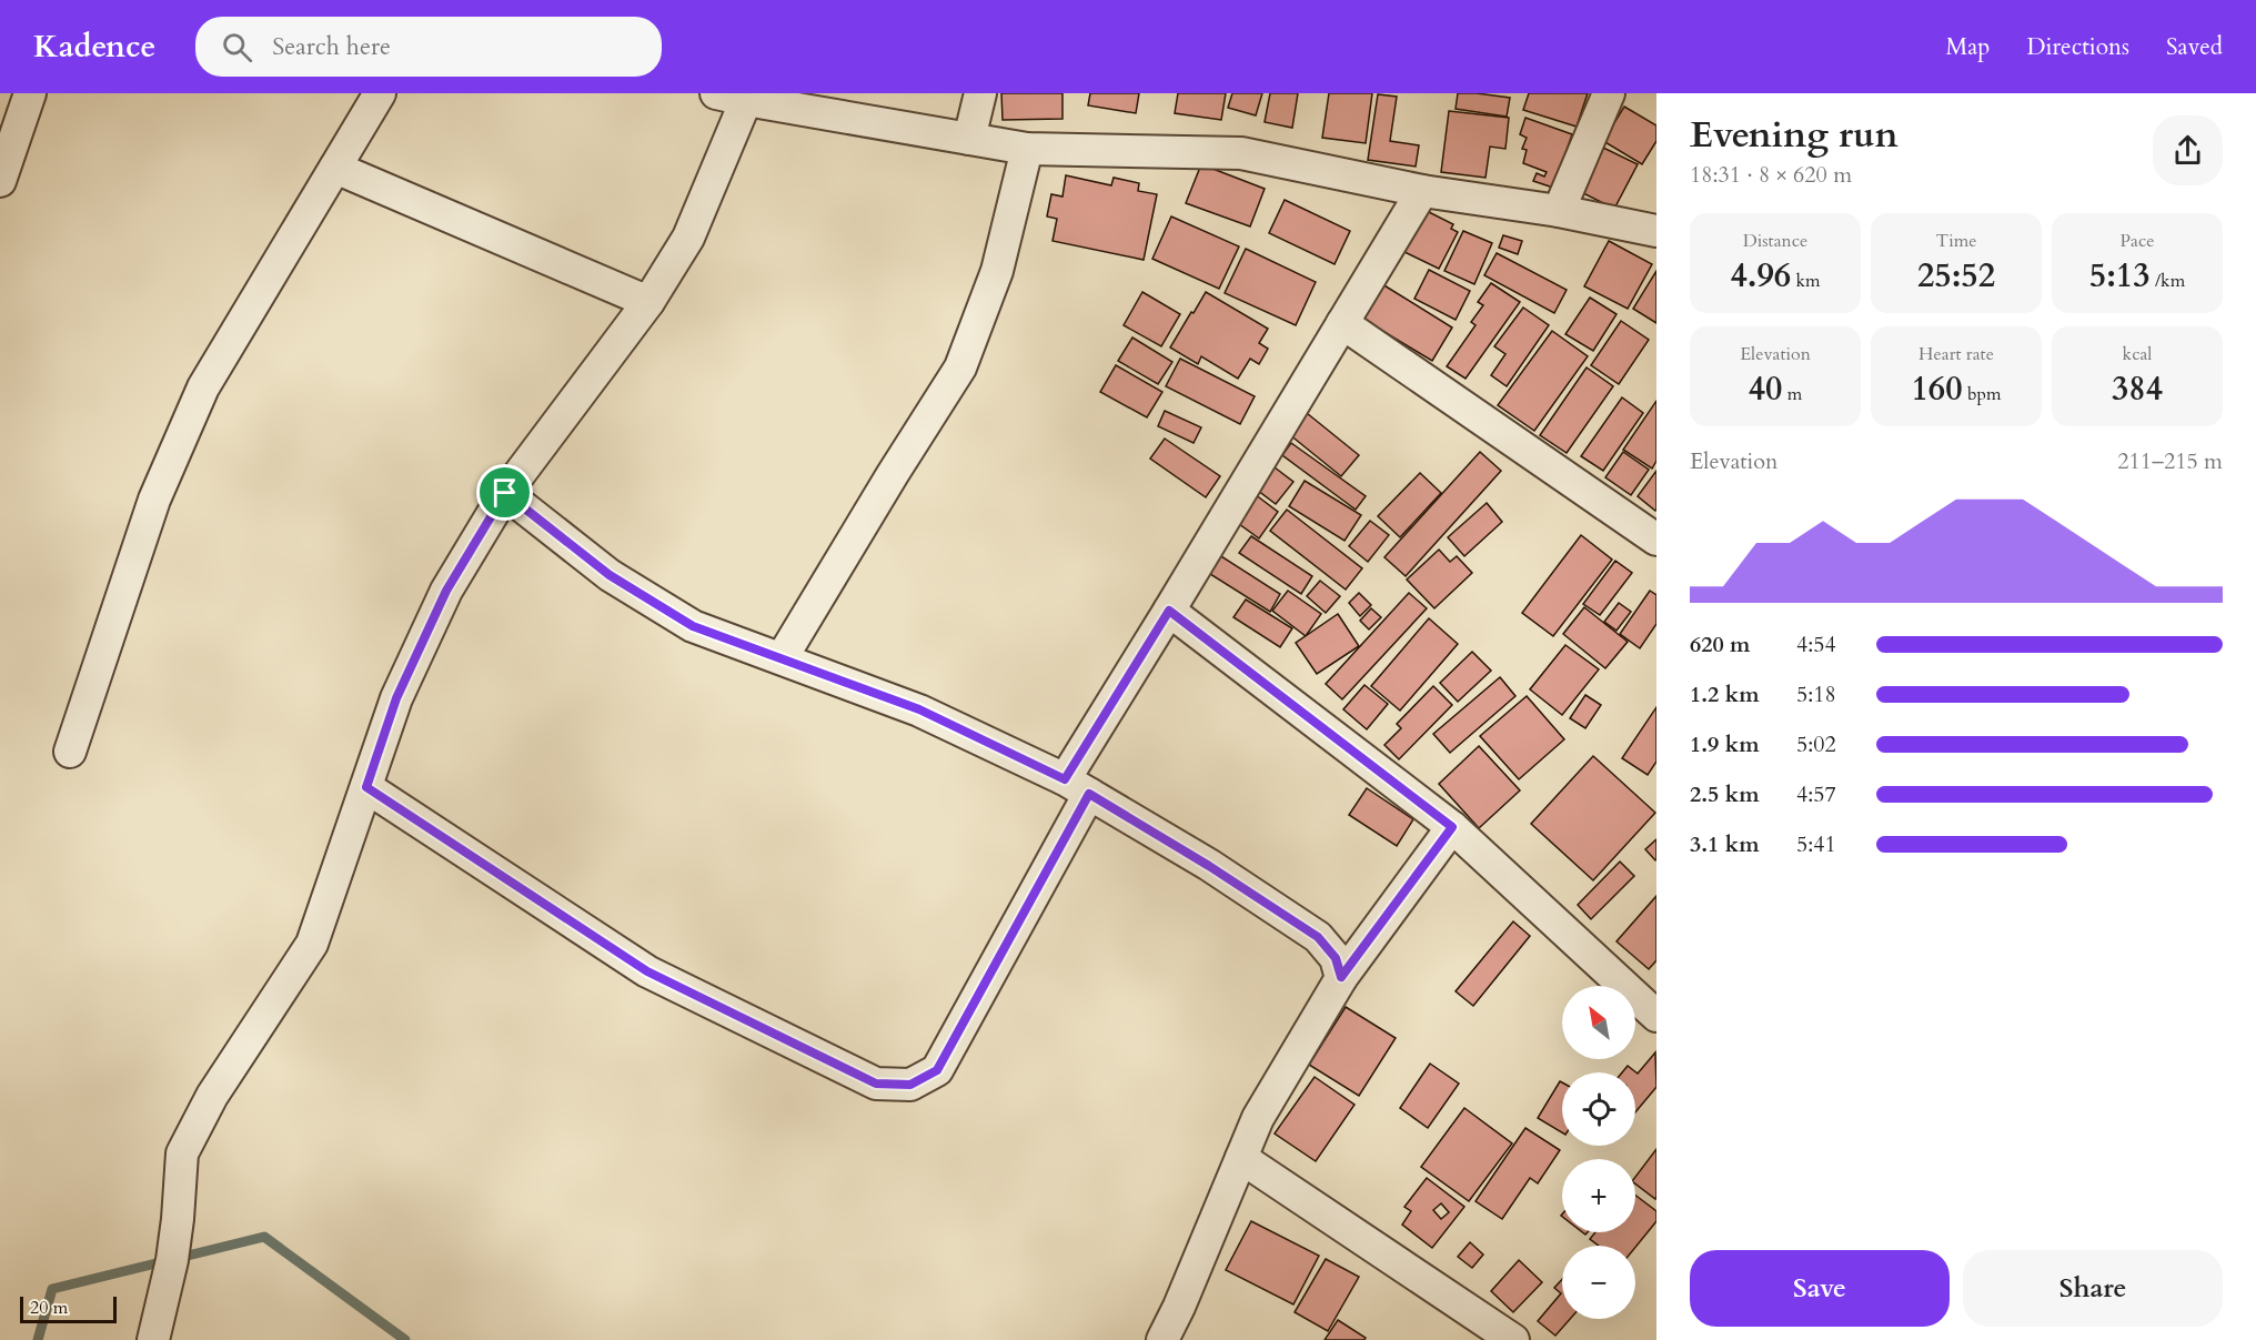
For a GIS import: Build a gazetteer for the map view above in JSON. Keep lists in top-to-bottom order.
{
  "scale_bar": "20 m",
  "north": "top left",
  "page": {
    "header": "Kadence",
    "search": "Search here",
    "nav": ["Map", "Directions", "Saved"],
    "heading": ["Evening run", "18:31 · 8 × 620 m"],
    "stats": [
      ["Distance", "4.96 km"],
      ["Time", "25:52"],
      ["Pace", "5:13 /km"],
      ["Elevation", "40 m"],
      ["Heart rate", "160 bpm"],
      ["kcal", "384"]
    ],
    "chart": ["Elevation", "211–215 m"],
    "list": [
      {
        "name": "620 m",
        "note": "4:54"
      },
      {
        "name": "1.2 km",
        "note": "5:18"
      },
      {
        "name": "1.9 km",
        "note": "5:02"
      },
      {
        "name": "2.5 km",
        "note": "4:57"
      },
      {
        "name": "3.1 km",
        "note": "5:41"
      }
    ],
    "map_buttons": ["+", "−"],
    "buttons": ["Save", "Share"],
    "scale": "20 m"
  }
}
